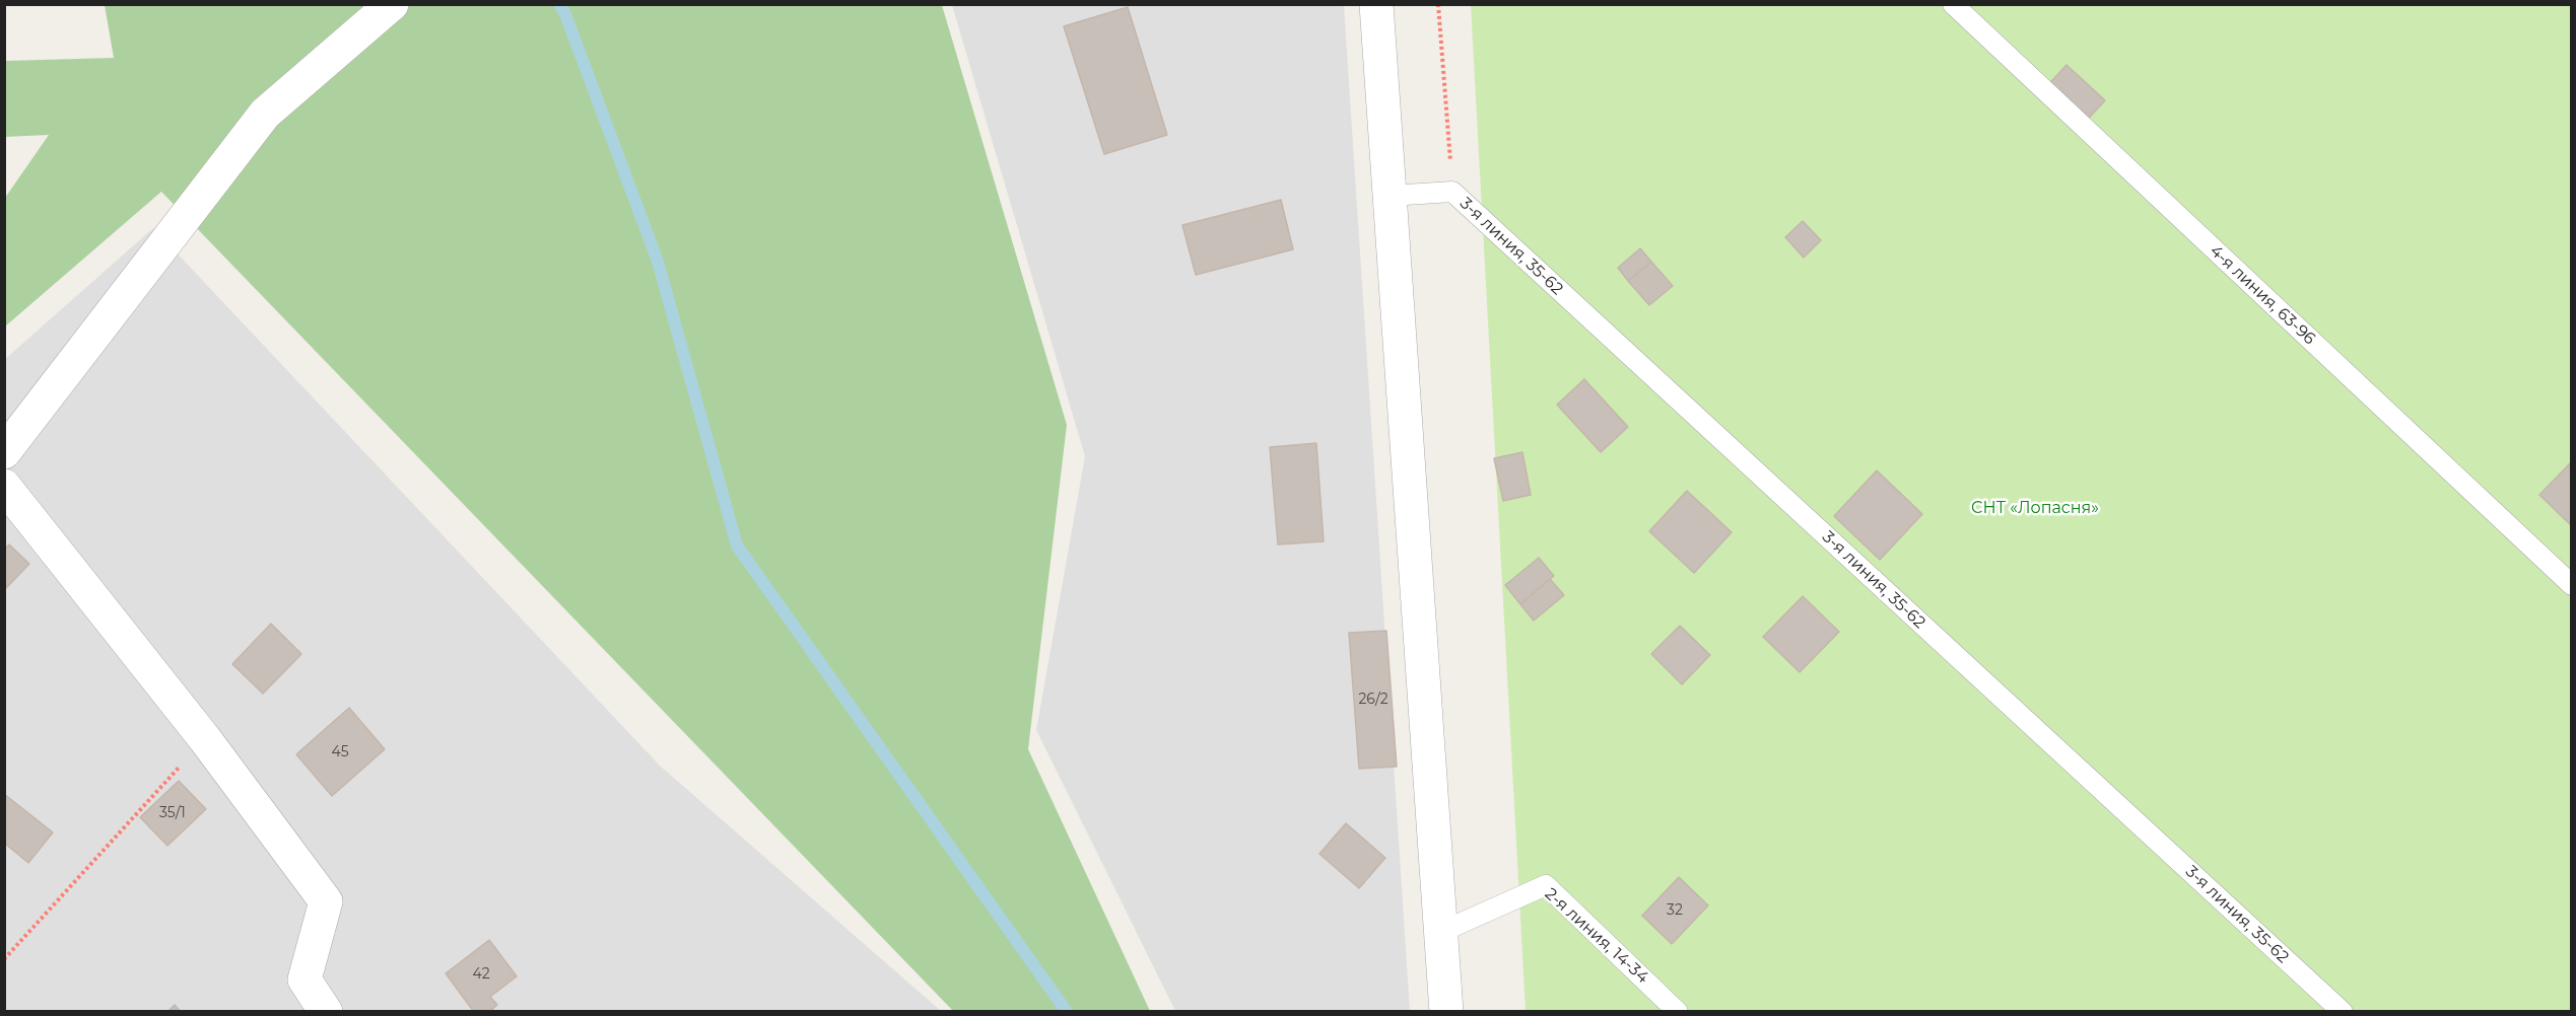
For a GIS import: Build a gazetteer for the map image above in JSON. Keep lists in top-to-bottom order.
{
  "streets": {
    "lane": ["3-я линия, 35-62", "4-я линия, 63-96", "2-я линия, 14-34"]
  },
  "parks": ["СНТ «Лопасня»"],
  "house_numbers": [
    "26/2",
    "45",
    "35/1",
    "32",
    "42"
  ]
}
